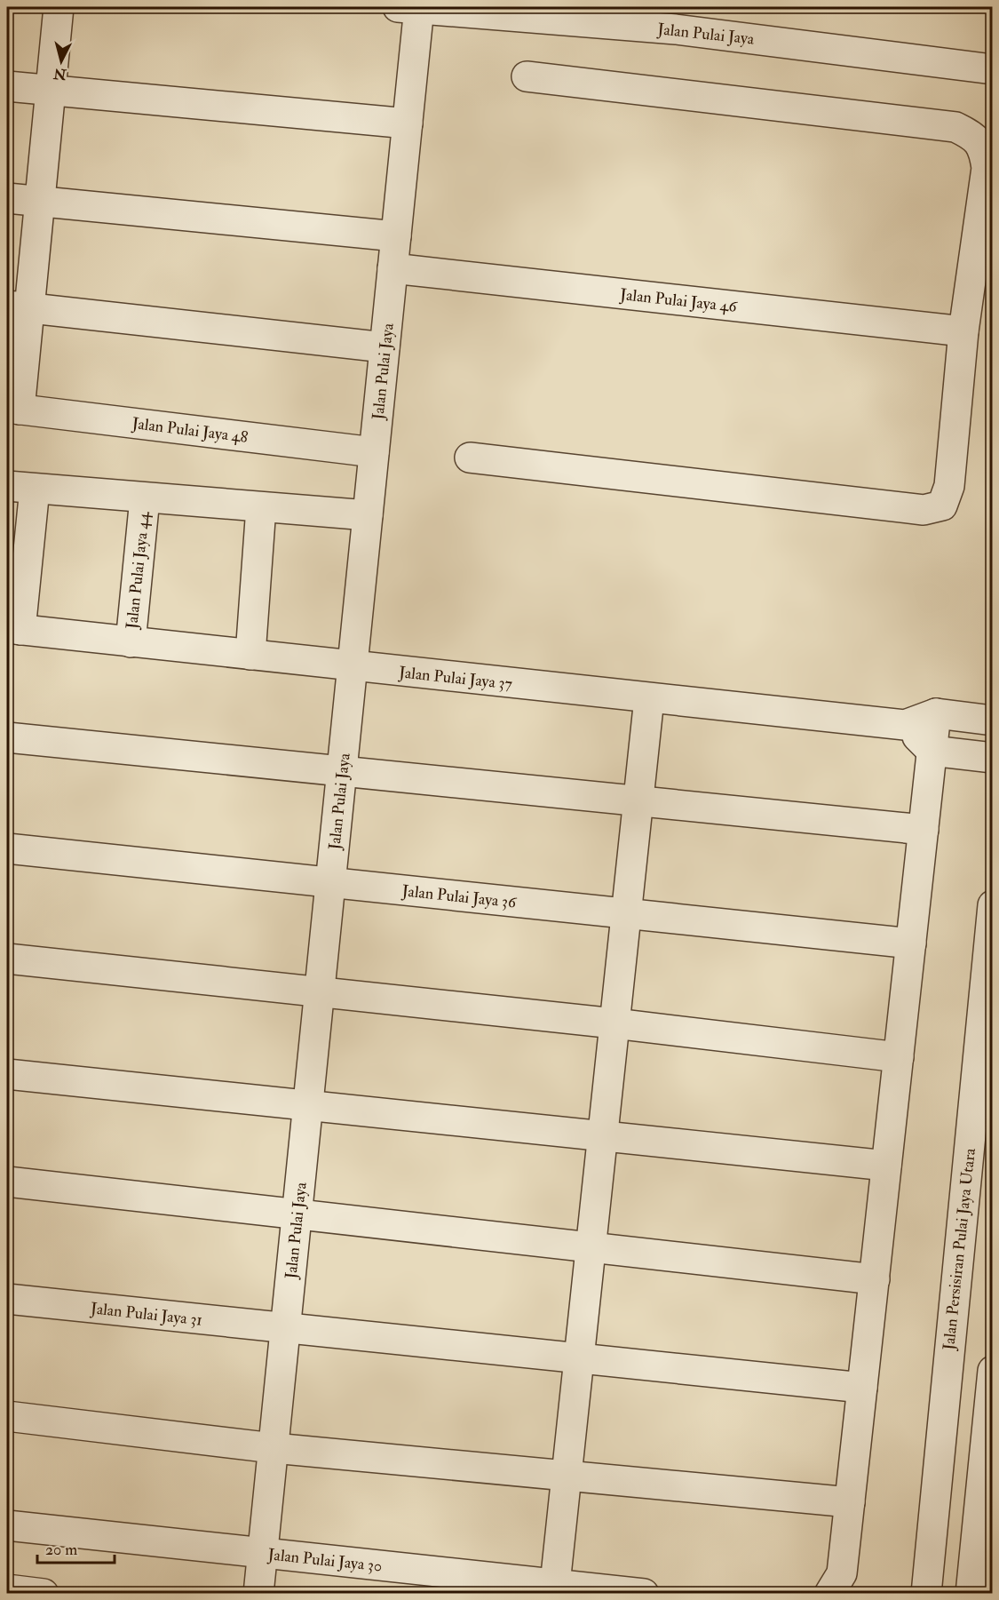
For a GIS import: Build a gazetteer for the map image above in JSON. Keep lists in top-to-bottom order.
{
  "streets": {
    "street": [
      "Jalan Pulai Jaya",
      "Jalan Pulai Jaya 46",
      "Jalan Pulai Jaya 48",
      "Jalan Pulai Jaya 44",
      "Jalan Pulai Jaya 37",
      "Jalan Pulai Jaya 36",
      "Jalan Persisiran Pulai Jaya Utara",
      "Jalan Pulai Jaya 31",
      "Jalan Pulai Jaya 30"
    ]
  },
  "crossings": [
    ["Jalan Pulai Jaya", "Jalan Pulai Jaya 46"],
    ["Jalan Pulai Jaya", "Jalan Pulai Jaya 48"],
    ["Jalan Pulai Jaya", "Jalan Pulai Jaya 37"],
    ["Jalan Pulai Jaya", "Jalan Pulai Jaya 36"],
    ["Jalan Pulai Jaya", "Jalan Pulai Jaya 31"],
    ["Jalan Pulai Jaya", "Jalan Pulai Jaya 30"],
    ["Jalan Pulai Jaya 44", "Jalan Pulai Jaya 37"]
  ],
  "scale_bar": "20 m",
  "north": "bottom"
}
